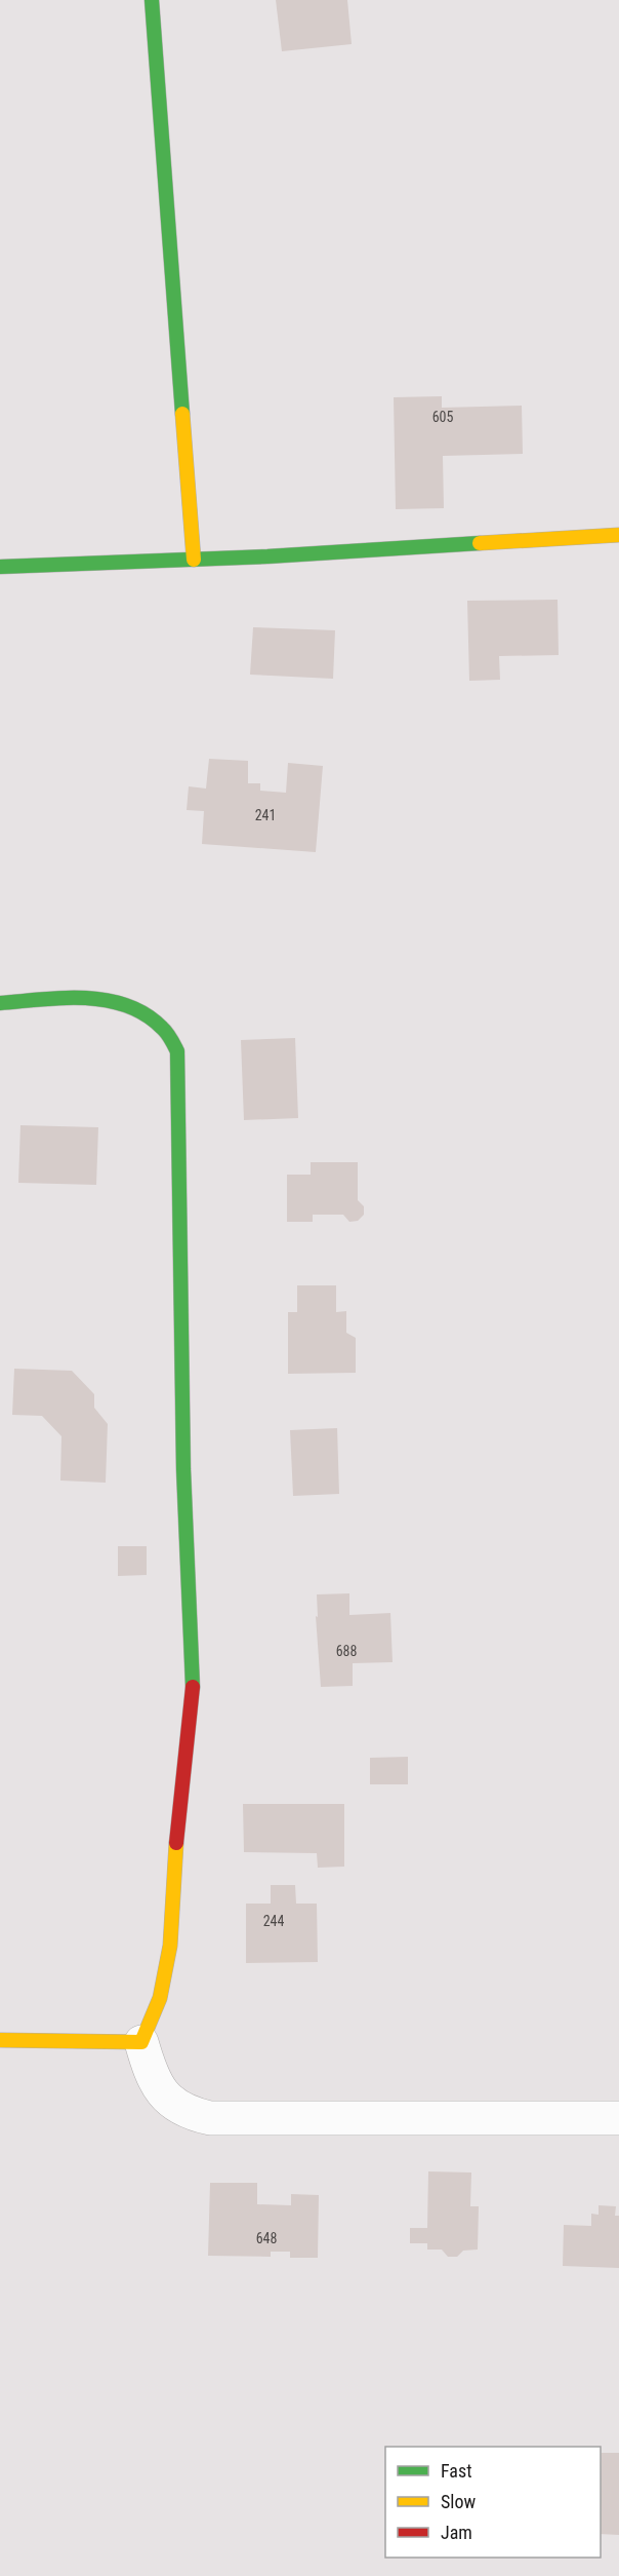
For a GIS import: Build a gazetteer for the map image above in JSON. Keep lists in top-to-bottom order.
{
  "house_numbers": [
    "605",
    "241",
    "688",
    "244",
    "648"
  ],
  "legend": ["Fast", "Slow", "Jam"]
}
